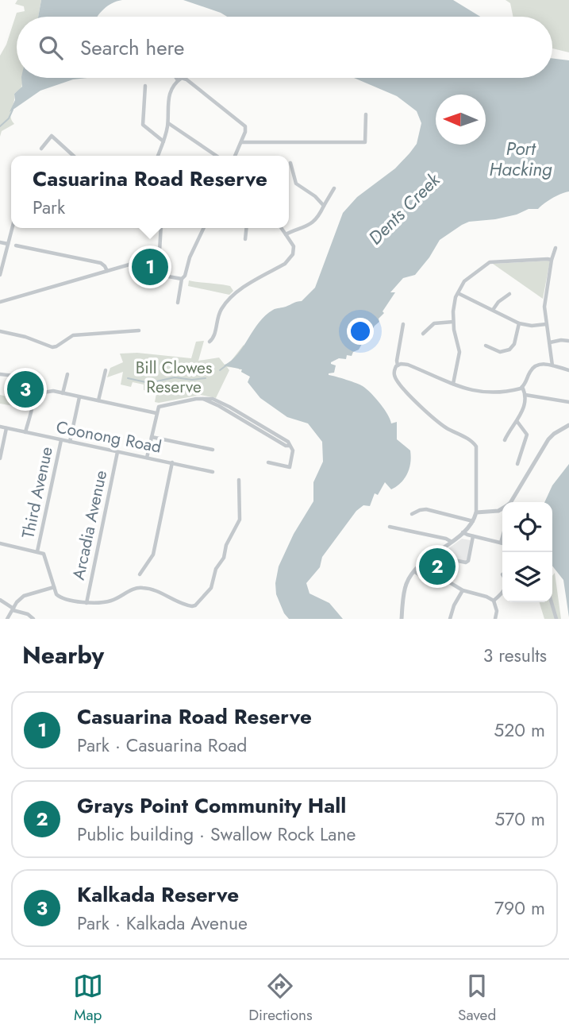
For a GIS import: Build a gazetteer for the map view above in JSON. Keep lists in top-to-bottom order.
{
  "streets": {
    "street": ["Coonong Road", "Third Avenue", "Arcadia Avenue"]
  },
  "crossings": [
    ["Coonong Road", "Third Avenue"],
    ["Coonong Road", "Arcadia Avenue"]
  ],
  "water": ["Port Hacking", "Dents Creek"],
  "parks": ["Bill Clowes Reserve"],
  "north": "left",
  "page": {
    "search": "Search here",
    "popup": ["Casuarina Road Reserve", "Park"],
    "pins": ["1", "3", "2"],
    "heading": ["Nearby", "3 results"],
    "list": [
      {
        "mark": "1",
        "name": "Casuarina Road Reserve",
        "note": "Park · Casuarina Road",
        "value": "520 m"
      },
      {
        "mark": "2",
        "name": "Grays Point Community Hall",
        "note": "Public building · Swallow Rock Lane",
        "value": "570 m"
      },
      {
        "mark": "3",
        "name": "Kalkada Reserve",
        "note": "Park · Kalkada Avenue",
        "value": "790 m"
      }
    ],
    "nav": ["Map", "Directions", "Saved"]
  }
}
